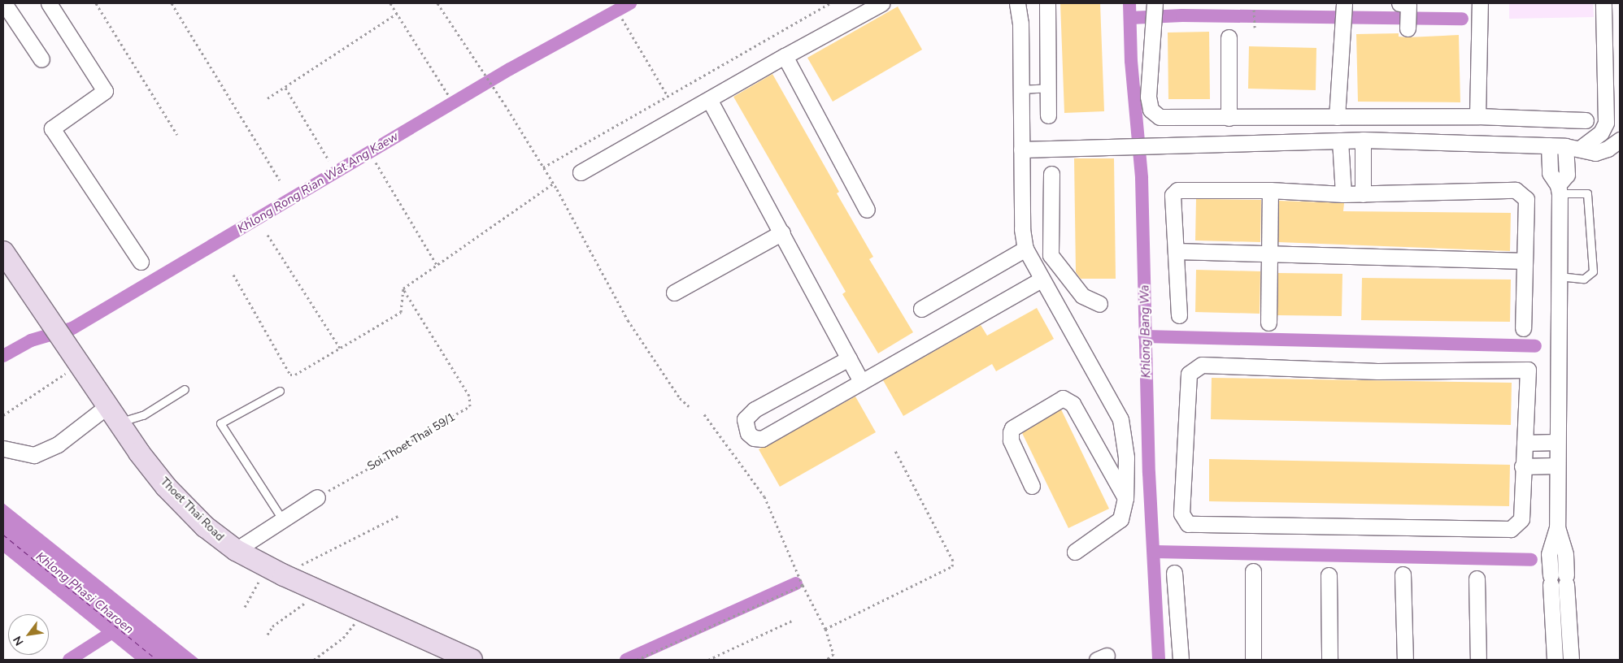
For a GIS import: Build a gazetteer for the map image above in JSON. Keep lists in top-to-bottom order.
{
  "streets": {
    "main road": ["Thoet Thai Road"],
    "path": ["Soi Thoet Thai 59/1"]
  },
  "water": ["Khlong Rong Rian Wat Ang Kaew", "Khlong Bang Wa", "Khlong Phasi Charoen"],
  "north": "bottom left"
}
